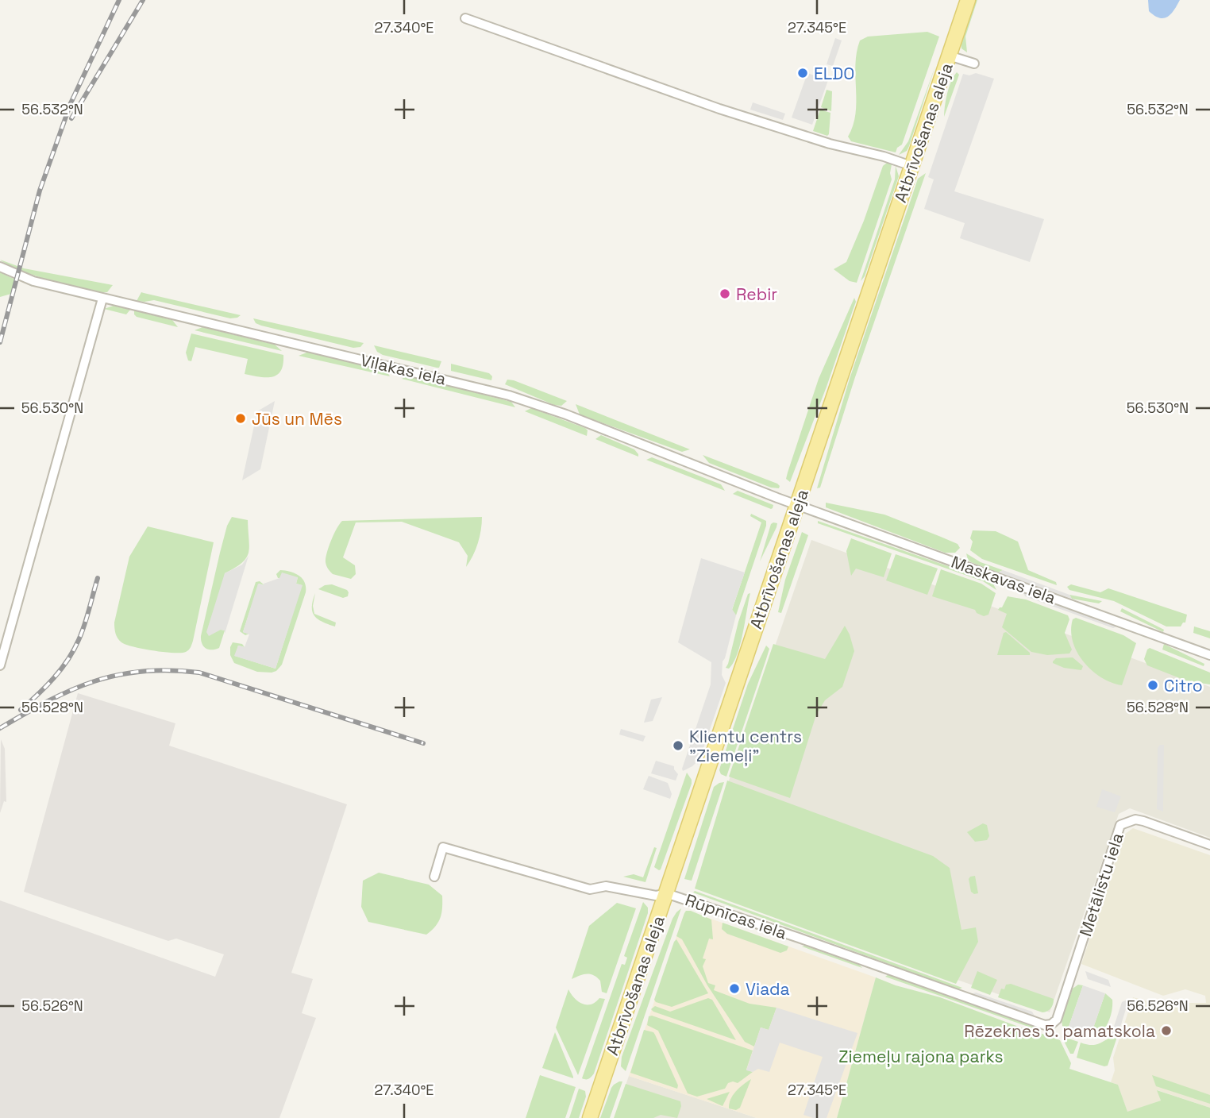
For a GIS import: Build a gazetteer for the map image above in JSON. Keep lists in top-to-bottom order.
{
  "streets": {
    "main road": ["Atbrīvošanas aleja"],
    "street": [
      "Viļakas iela",
      "Maskavas iela",
      "Metālistu iela",
      "Rūpnīcas iela"
    ]
  },
  "crossings": [
    ["Atbrīvošanas aleja", "Viļakas iela"],
    ["Atbrīvošanas aleja", "Maskavas iela"],
    ["Atbrīvošanas aleja", "Rūpnīcas iela"],
    ["Viļakas iela", "Maskavas iela"],
    ["Metālistu iela", "Rūpnīcas iela"]
  ],
  "parks": ["Ziemeļu rajona parks"],
  "places": [
    "ELDO",
    "Rebir",
    "Jūs un Mēs",
    "Citro",
    "Klientu centrs \"Ziemeļi\"",
    "Viada",
    "Rēzeknes 5. pamatskola"
  ],
  "coordinates": [
    "27.340°E",
    "27.345°E",
    "56.532°N",
    "56.530°N",
    "56.528°N",
    "56.526°N"
  ]
}
